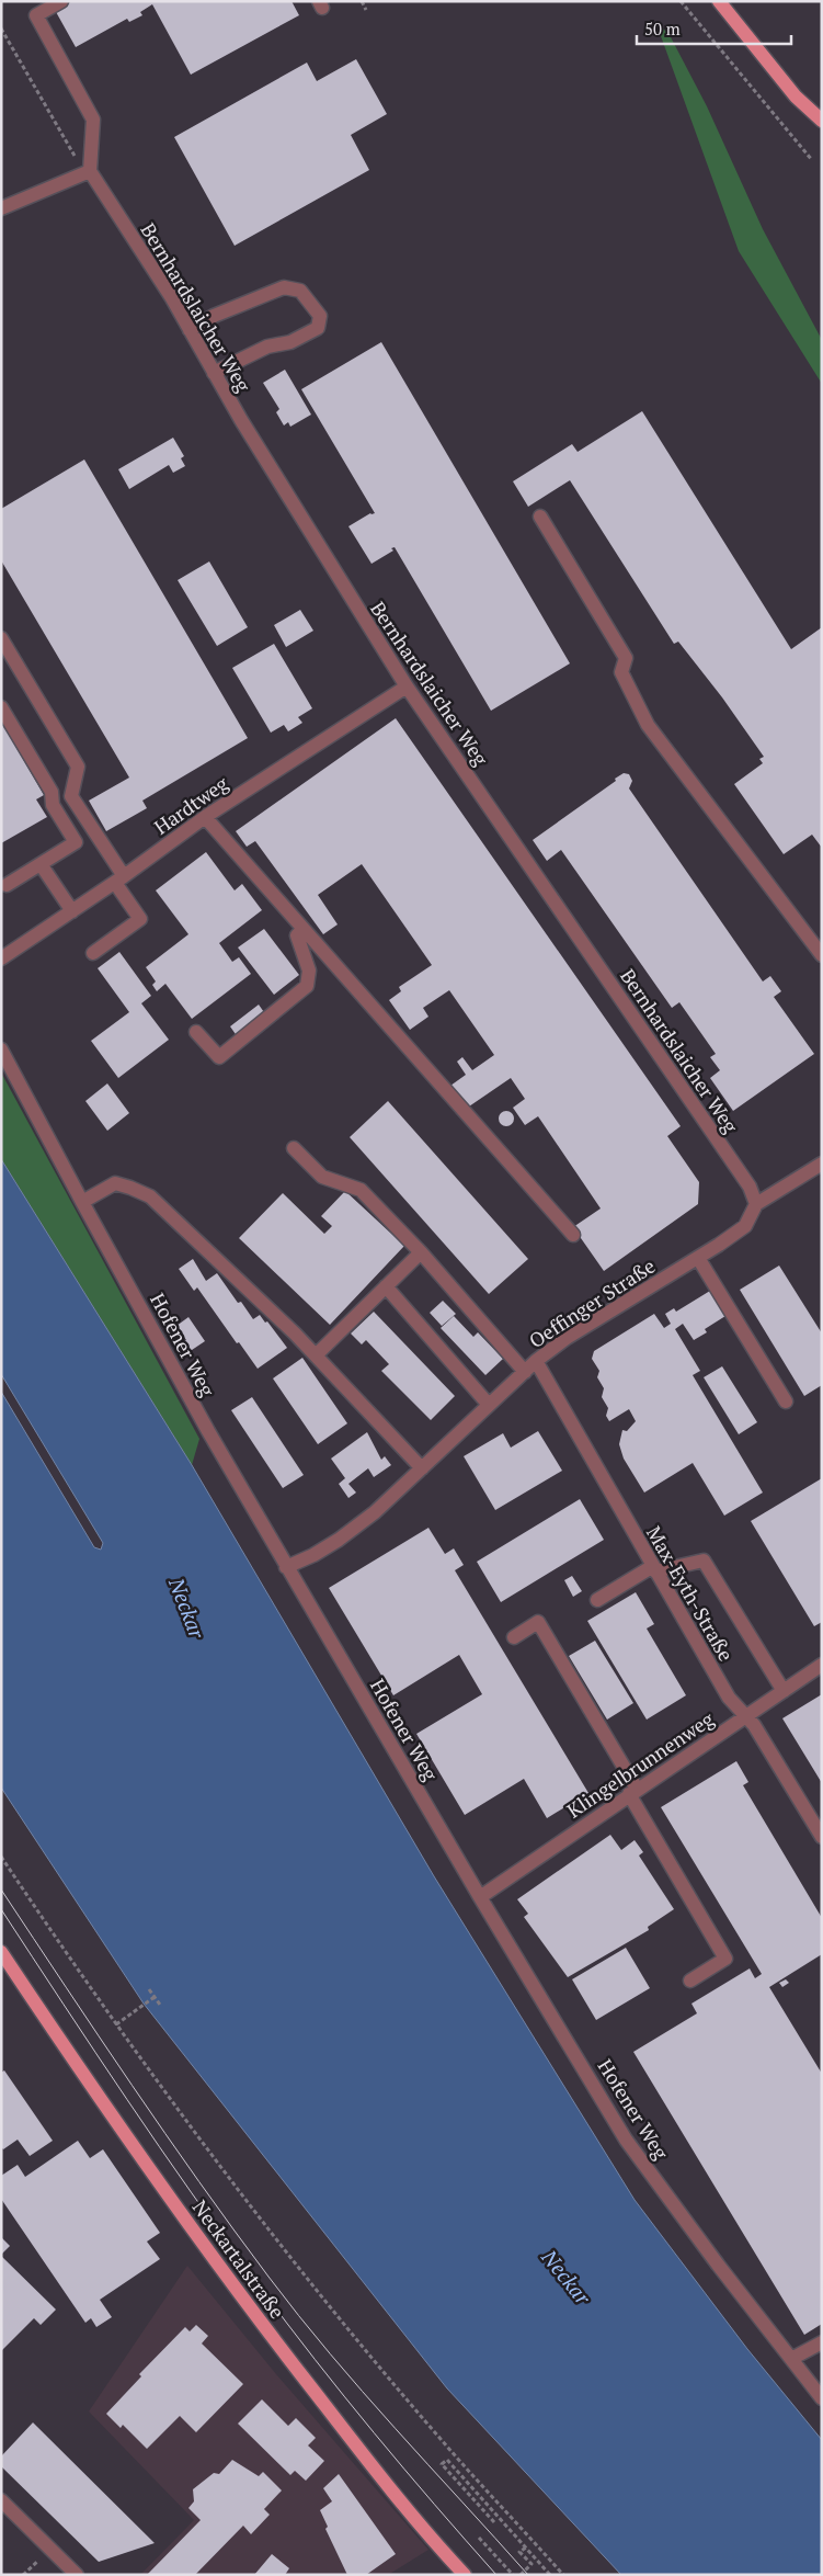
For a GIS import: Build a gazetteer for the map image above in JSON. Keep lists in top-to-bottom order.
{
  "streets": {
    "main road": ["Neckartalstraße"],
    "street": [
      "Bernhardslaicher Weg",
      "Hardtweg",
      "Oeffinger Straße",
      "Hofener Weg",
      "Max-Eyth-Straße",
      "Klingelbrunnenweg"
    ]
  },
  "crossings": [
    ["Bernhardslaicher Weg", "Hardtweg"],
    ["Bernhardslaicher Weg", "Oeffinger Straße"],
    ["Oeffinger Straße", "Hofener Weg"],
    ["Oeffinger Straße", "Max-Eyth-Straße"],
    ["Hofener Weg", "Klingelbrunnenweg"],
    ["Max-Eyth-Straße", "Klingelbrunnenweg"]
  ],
  "water": ["Neckar"],
  "scale_bar": "50 m"
}
